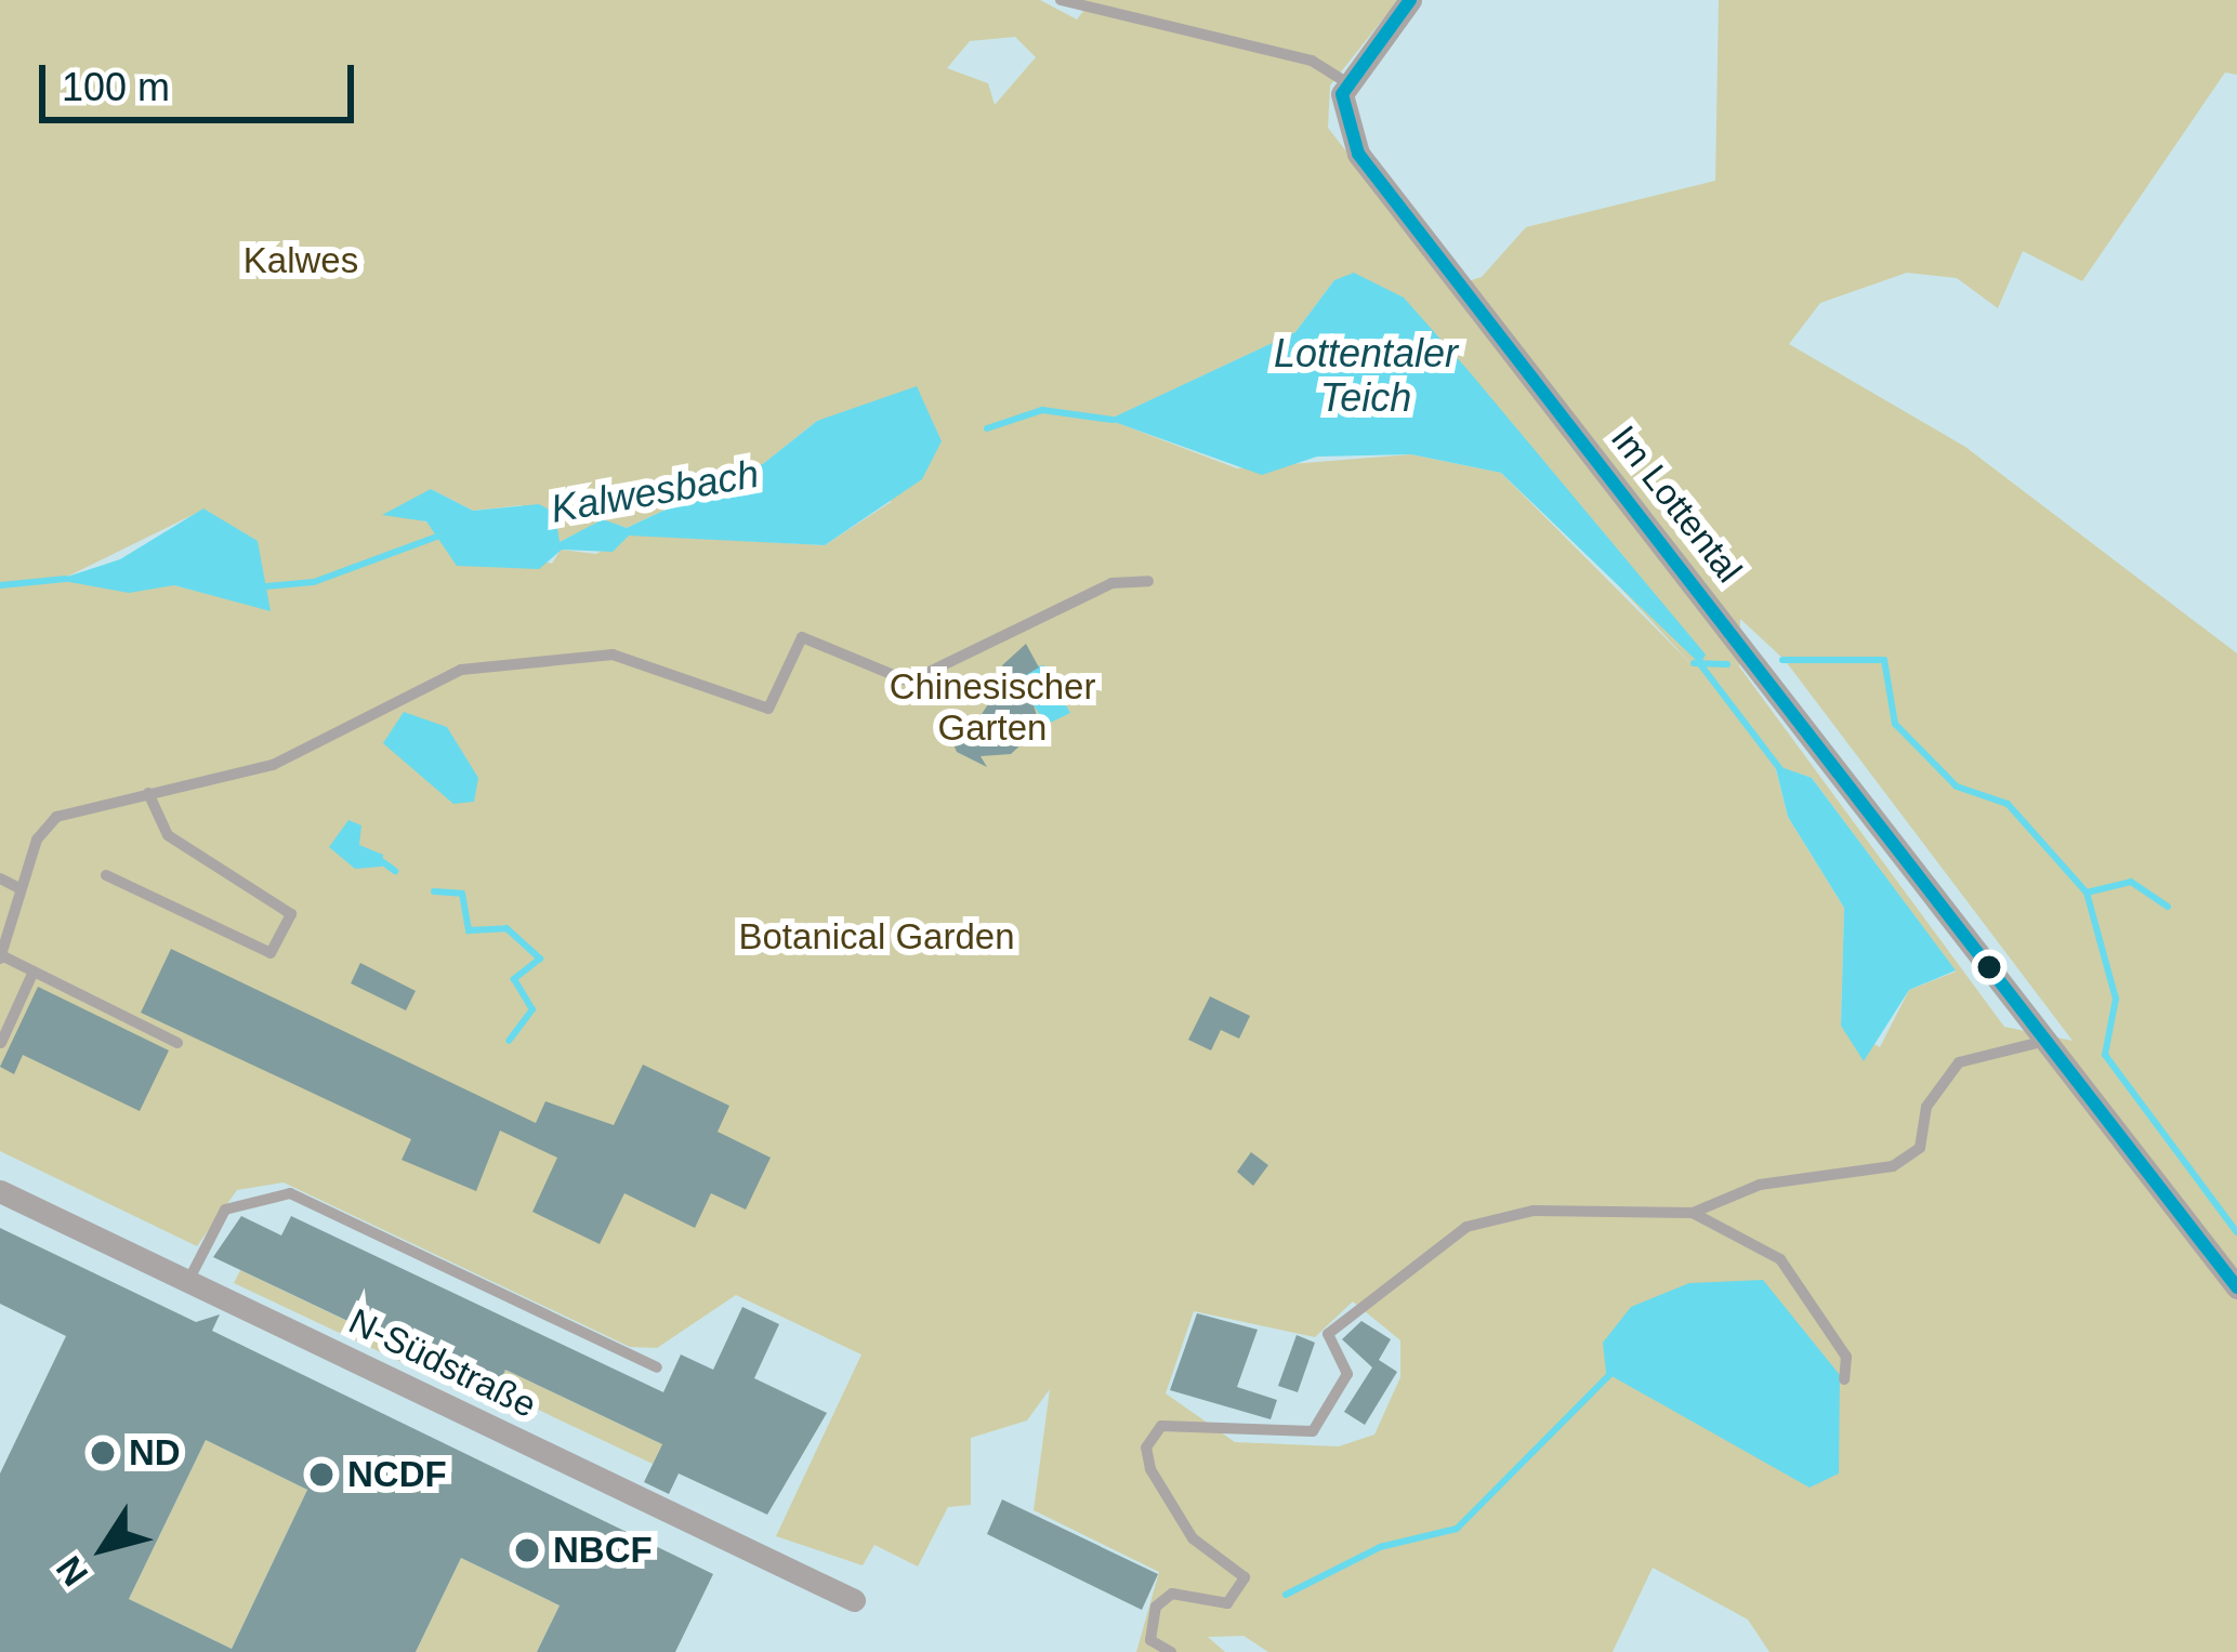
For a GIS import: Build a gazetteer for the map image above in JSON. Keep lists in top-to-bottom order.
{
  "streets": {
    "street": ["Im Lottental", "N-Südstraße"]
  },
  "water": ["Lottentaler Teich", "Kalwesbach"],
  "parks": ["Kalwes", "Chinesischer Garten", "Botanical Garden"],
  "places": ["ND", "NCDF", "NBCF"],
  "scale_bar": "100 m",
  "north": "bottom left"
}
